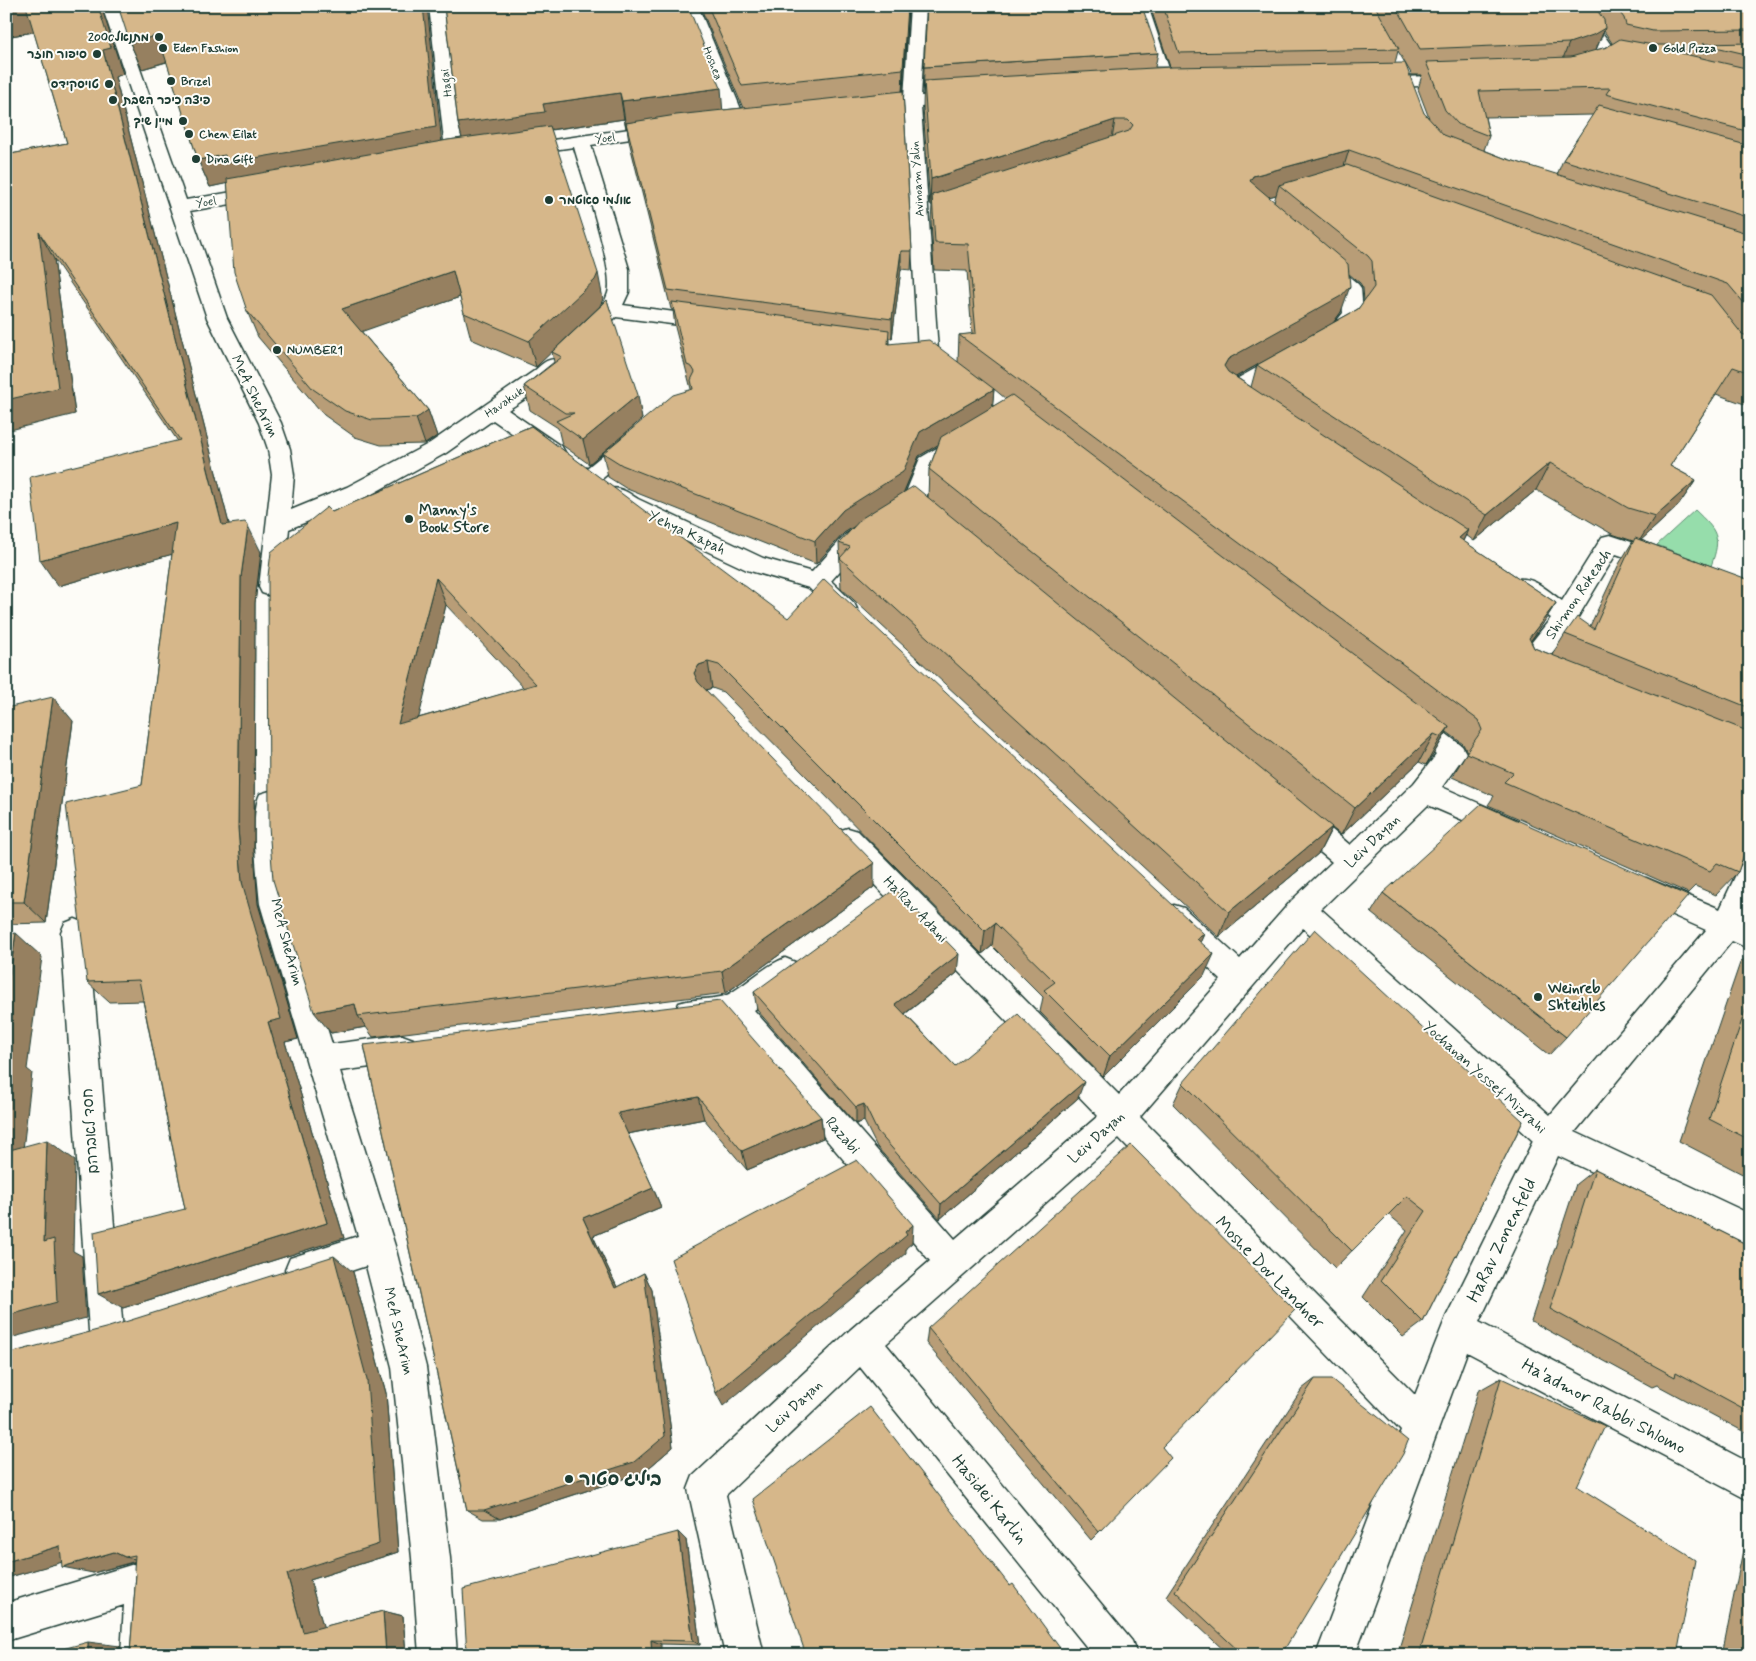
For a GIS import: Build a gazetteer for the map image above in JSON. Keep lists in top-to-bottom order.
{
  "streets": {
    "street": [
      "Hoshea",
      "Hagai",
      "Yoel",
      "Avinoam Yalin",
      "MeA SheArim",
      "Havakuk",
      "Yehya Kapah",
      "Shimon Rokeach",
      "Leiv Dayan",
      "Ha'Rav Adani",
      "Yochanan Yossef Mizrahi",
      "חסד לאברהם",
      "Razabi",
      "HaRav Zonenfeld",
      "Moshe Dov Landner",
      "Ha'admor Rabbi Shlomo",
      "Hasidei Karlin"
    ]
  },
  "crossings": [
    ["Yoel", "MeA SheArim"],
    ["MeA SheArim", "Havakuk"],
    ["Havakuk", "Yehya Kapah"],
    ["Leiv Dayan", "Ha'Rav Adani"],
    ["Leiv Dayan", "Yochanan Yossef Mizrahi"],
    ["Leiv Dayan", "Razabi"],
    ["Leiv Dayan", "Moshe Dov Landner"],
    ["Leiv Dayan", "Hasidei Karlin"],
    ["Ha'Rav Adani", "Moshe Dov Landner"],
    ["Yochanan Yossef Mizrahi", "HaRav Zonenfeld"],
    ["HaRav Zonenfeld", "Moshe Dov Landner"],
    ["HaRav Zonenfeld", "Ha'admor Rabbi Shlomo"]
  ],
  "places": [
    "מתנאל2000",
    "Eden Fashion",
    "Gold Pizza",
    "סיפור חוזר",
    "Brizel",
    "טויסקידס",
    "פיצה כיכר השבת",
    "מיין שיך",
    "Chen Eilat",
    "Dina Gift",
    "אולמי סאטמר",
    "NUMBER1",
    "Manny's Book Store",
    "Weinreb Shteibles",
    "ביליג סטור"
  ]
}
